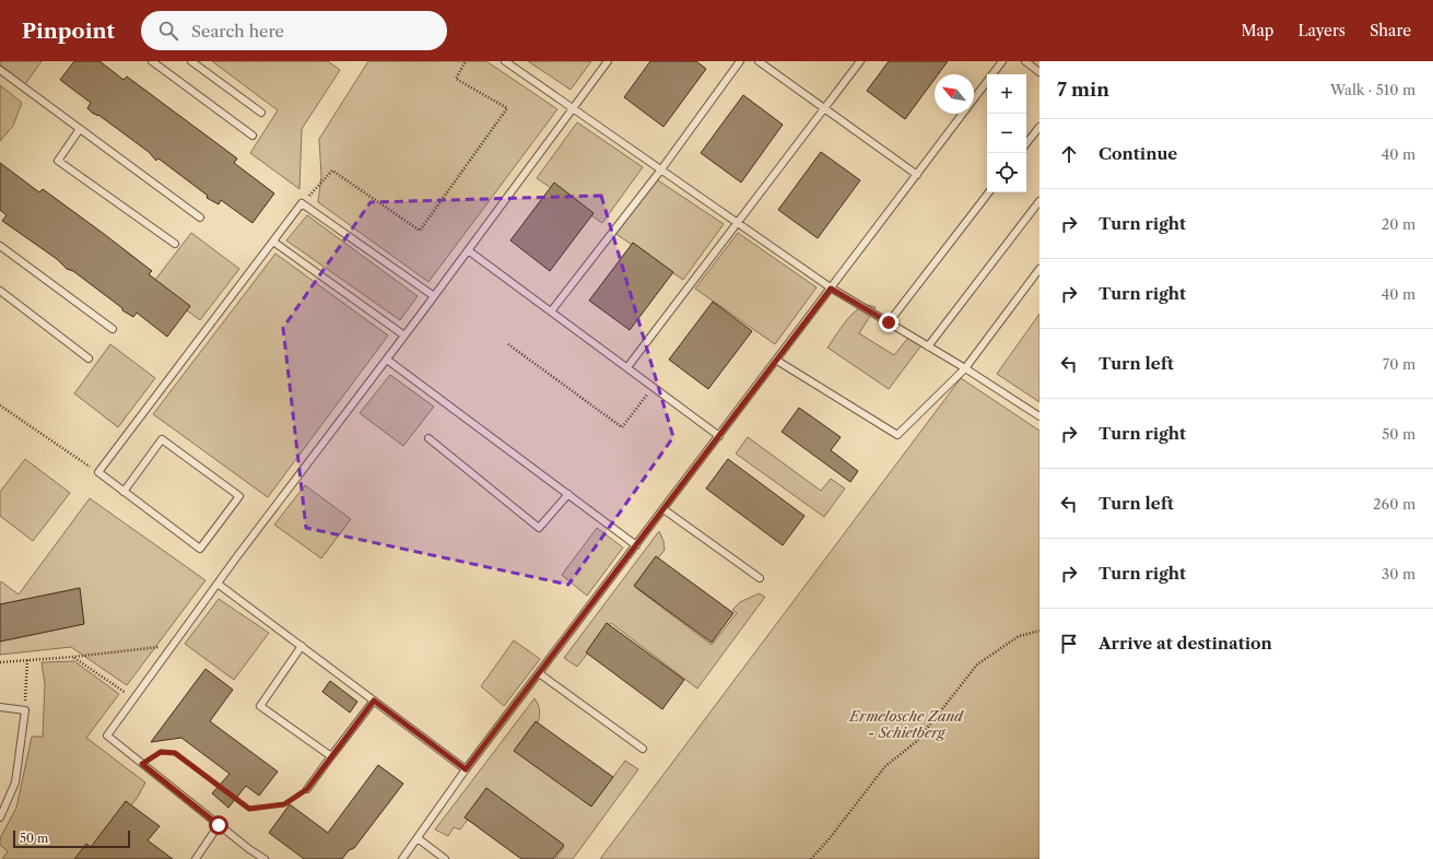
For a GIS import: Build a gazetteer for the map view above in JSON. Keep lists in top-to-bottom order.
{
  "parks": ["Ermelosche Zand - Schietberg"],
  "scale_bar": "50 m",
  "north": "top left",
  "page": {
    "header": "Pinpoint",
    "search": "Search here",
    "nav": ["Map", "Layers", "Share"],
    "heading": ["7 min", "Walk · 510 m"],
    "map_buttons": ["+", "−"],
    "list": [
      ["Continue", "40 m"],
      ["Turn right", "20 m"],
      ["Turn right", "40 m"],
      ["Turn left", "70 m"],
      ["Turn right", "50 m"],
      ["Turn left", "260 m"],
      ["Turn right", "30 m"],
      "Arrive at destination"
    ],
    "scale": "50 m"
  }
}
